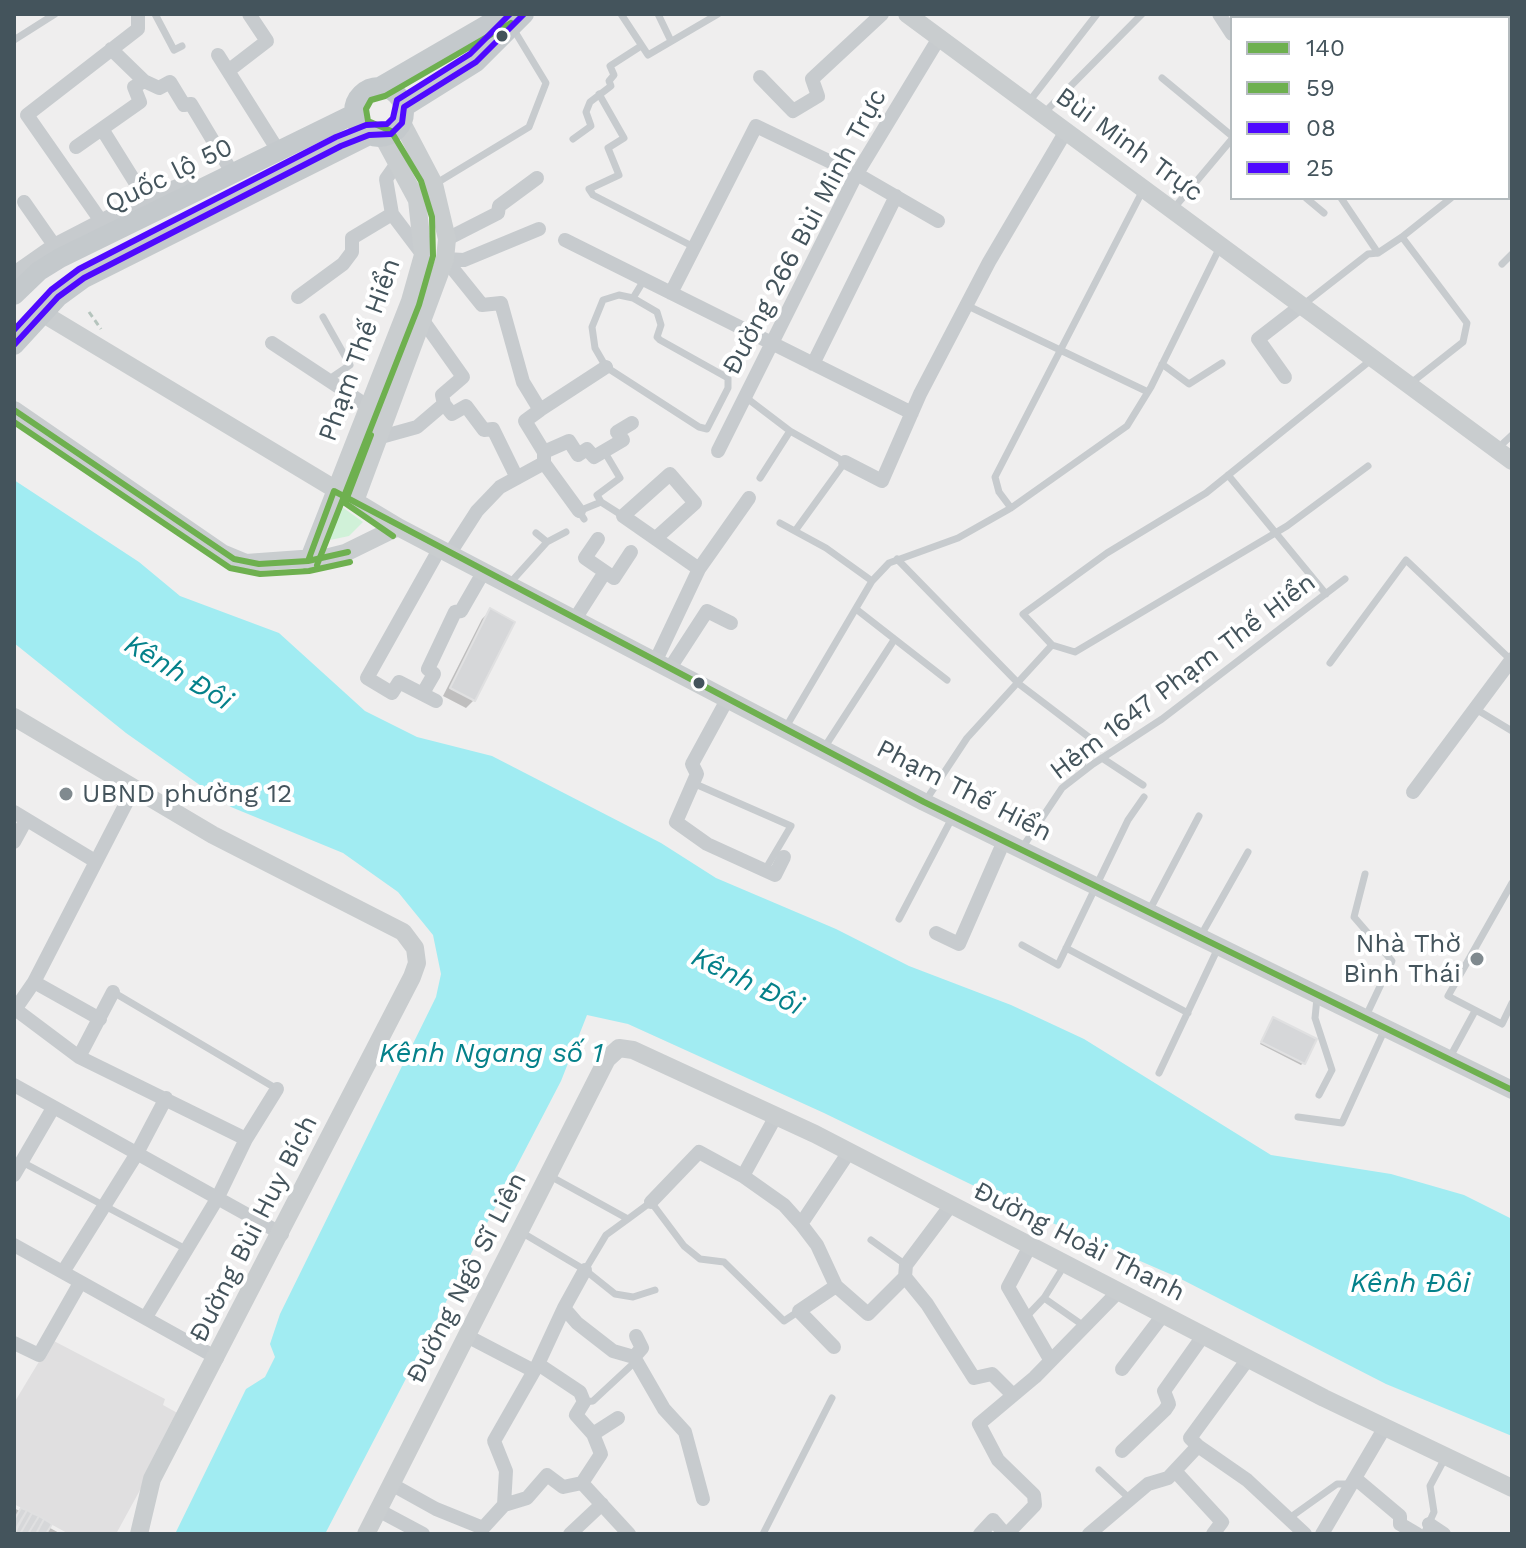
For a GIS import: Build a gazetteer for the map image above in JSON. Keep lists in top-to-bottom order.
{
  "streets": {
    "main road": ["Quốc lộ 50"],
    "street": [
      "Bùi Minh Trực",
      "Đường 266 Bùi Minh Trực",
      "Phạm Thế Hiển",
      "Đường Bùi Huy Bích",
      "Đường Hoài Thanh",
      "Đường Ngô Sĩ Liên"
    ],
    "lane": ["Hẻm 1647 Phạm Thế Hiển"]
  },
  "crossings": [
    ["Bùi Minh Trực", "Đường 266 Bùi Minh Trực"],
    ["Quốc lộ 50", "Phạm Thế Hiển"],
    ["Phạm Thế Hiển", "Hẻm 1647 Phạm Thế Hiển"],
    ["Đường Hoài Thanh", "Đường Ngô Sĩ Liên"]
  ],
  "water": ["Kênh Đôi", "Kênh Ngang số 1"],
  "places": ["UBND phường 12", "Nhà Thờ Bình Thái"],
  "lines": [
    "transit line 08",
    "transit line 25",
    "transit line 59",
    "transit line 140"
  ],
  "legend": [
    "140",
    "59",
    "08",
    "25"
  ]
}
